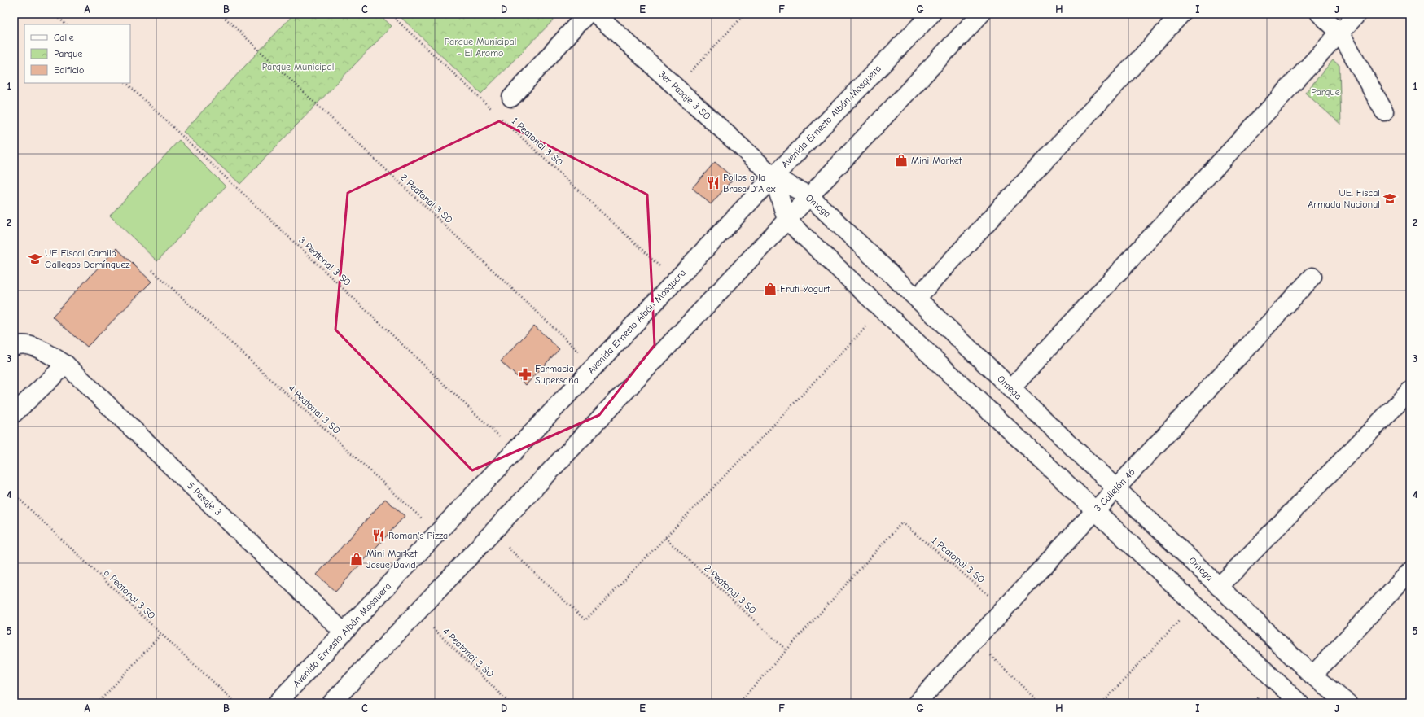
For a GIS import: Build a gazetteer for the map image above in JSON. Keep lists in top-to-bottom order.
{
  "streets": {
    "street": [
      "3er Pasaje 3 SO",
      "Avenida Ernesto Albán Mosquera",
      "Omega",
      "3 Callejón 46",
      "5 Pasaje 3"
    ],
    "path": [
      "1 Peatonal 3 SO",
      "2 Peatonal 3 SO",
      "3 Peatonal 3 SO",
      "4 Peatonal 3 SO",
      "6 Peatonal 3 SO"
    ]
  },
  "crossings": [
    ["3er Pasaje 3 SO", "Avenida Ernesto Albán Mosquera"],
    ["3er Pasaje 3 SO", "Omega"],
    ["Avenida Ernesto Albán Mosquera", "1 Peatonal 3 SO"],
    ["Avenida Ernesto Albán Mosquera", "2 Peatonal 3 SO"],
    ["Avenida Ernesto Albán Mosquera", "Omega"],
    ["Avenida Ernesto Albán Mosquera", "3 Peatonal 3 SO"],
    ["Avenida Ernesto Albán Mosquera", "4 Peatonal 3 SO"],
    ["Avenida Ernesto Albán Mosquera", "5 Pasaje 3"],
    ["1 Peatonal 3 SO", "2 Peatonal 3 SO"],
    ["1 Peatonal 3 SO", "3 Callejón 46"],
    ["Omega", "3 Callejón 46"]
  ],
  "parks": ["Parque Municipal - El Aromo", "Parque Municipal", "Parque"],
  "places": {
    "shop": ["Mini Market", "Fruti Yogurt", "Mini Market Josue David"],
    "restaurant": ["Pollos a la Brasa D'Alex", "Roman's Pizza"],
    "school or university": ["UE. Fiscal Armada Nacional", "UE Fiscal Camilo Gallegos Domínguez"],
    "pharmacy": ["Farmacia Supersana"]
  },
  "legend": ["Calle", "Parque", "Edificio"],
  "grid": {
    "columns": [
      "A",
      "B",
      "C",
      "D",
      "E",
      "F",
      "G",
      "H",
      "I",
      "J"
    ],
    "rows": [
      "1",
      "2",
      "3",
      "4",
      "5"
    ]
  }
}
